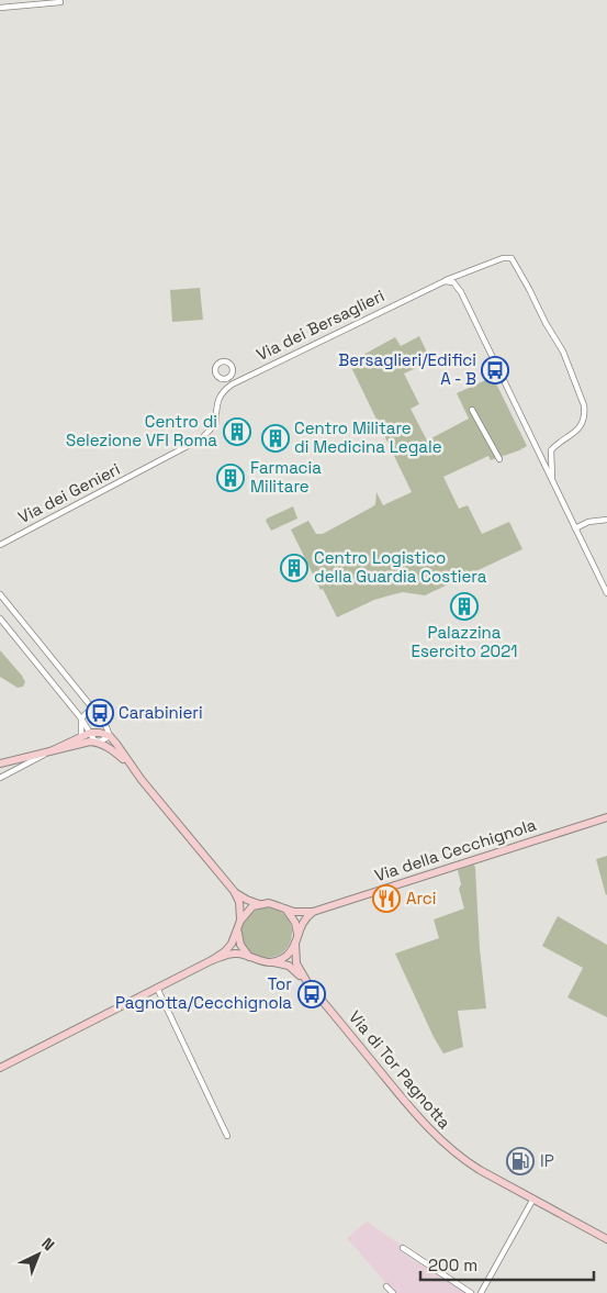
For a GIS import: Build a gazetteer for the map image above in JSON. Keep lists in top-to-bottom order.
{
  "streets": {
    "street": [
      "Via dei Bersaglieri",
      "Via dei Genieri",
      "Via della Cecchignola",
      "Via di Tor Pagnotta"
    ]
  },
  "crossings": [
    ["Via dei Bersaglieri", "Via dei Genieri"],
    ["Via della Cecchignola", "Via di Tor Pagnotta"]
  ],
  "places": {
    "bus stop": ["Bersaglieri/Edifici A - B", "Carabinieri", "Tor Pagnotta/Cecchignola"],
    "building": [
      "Centro di Selezione VFI Roma",
      "Centro Militare di Medicina Legale",
      "Farmacia Militare",
      "Centro Logistico della Guardia Costiera",
      "Palazzina Esercito 2021"
    ],
    "restaurant": ["Arci"],
    "fuel station": ["IP"]
  },
  "scale_bar": "200 m",
  "north": "top right"
}
